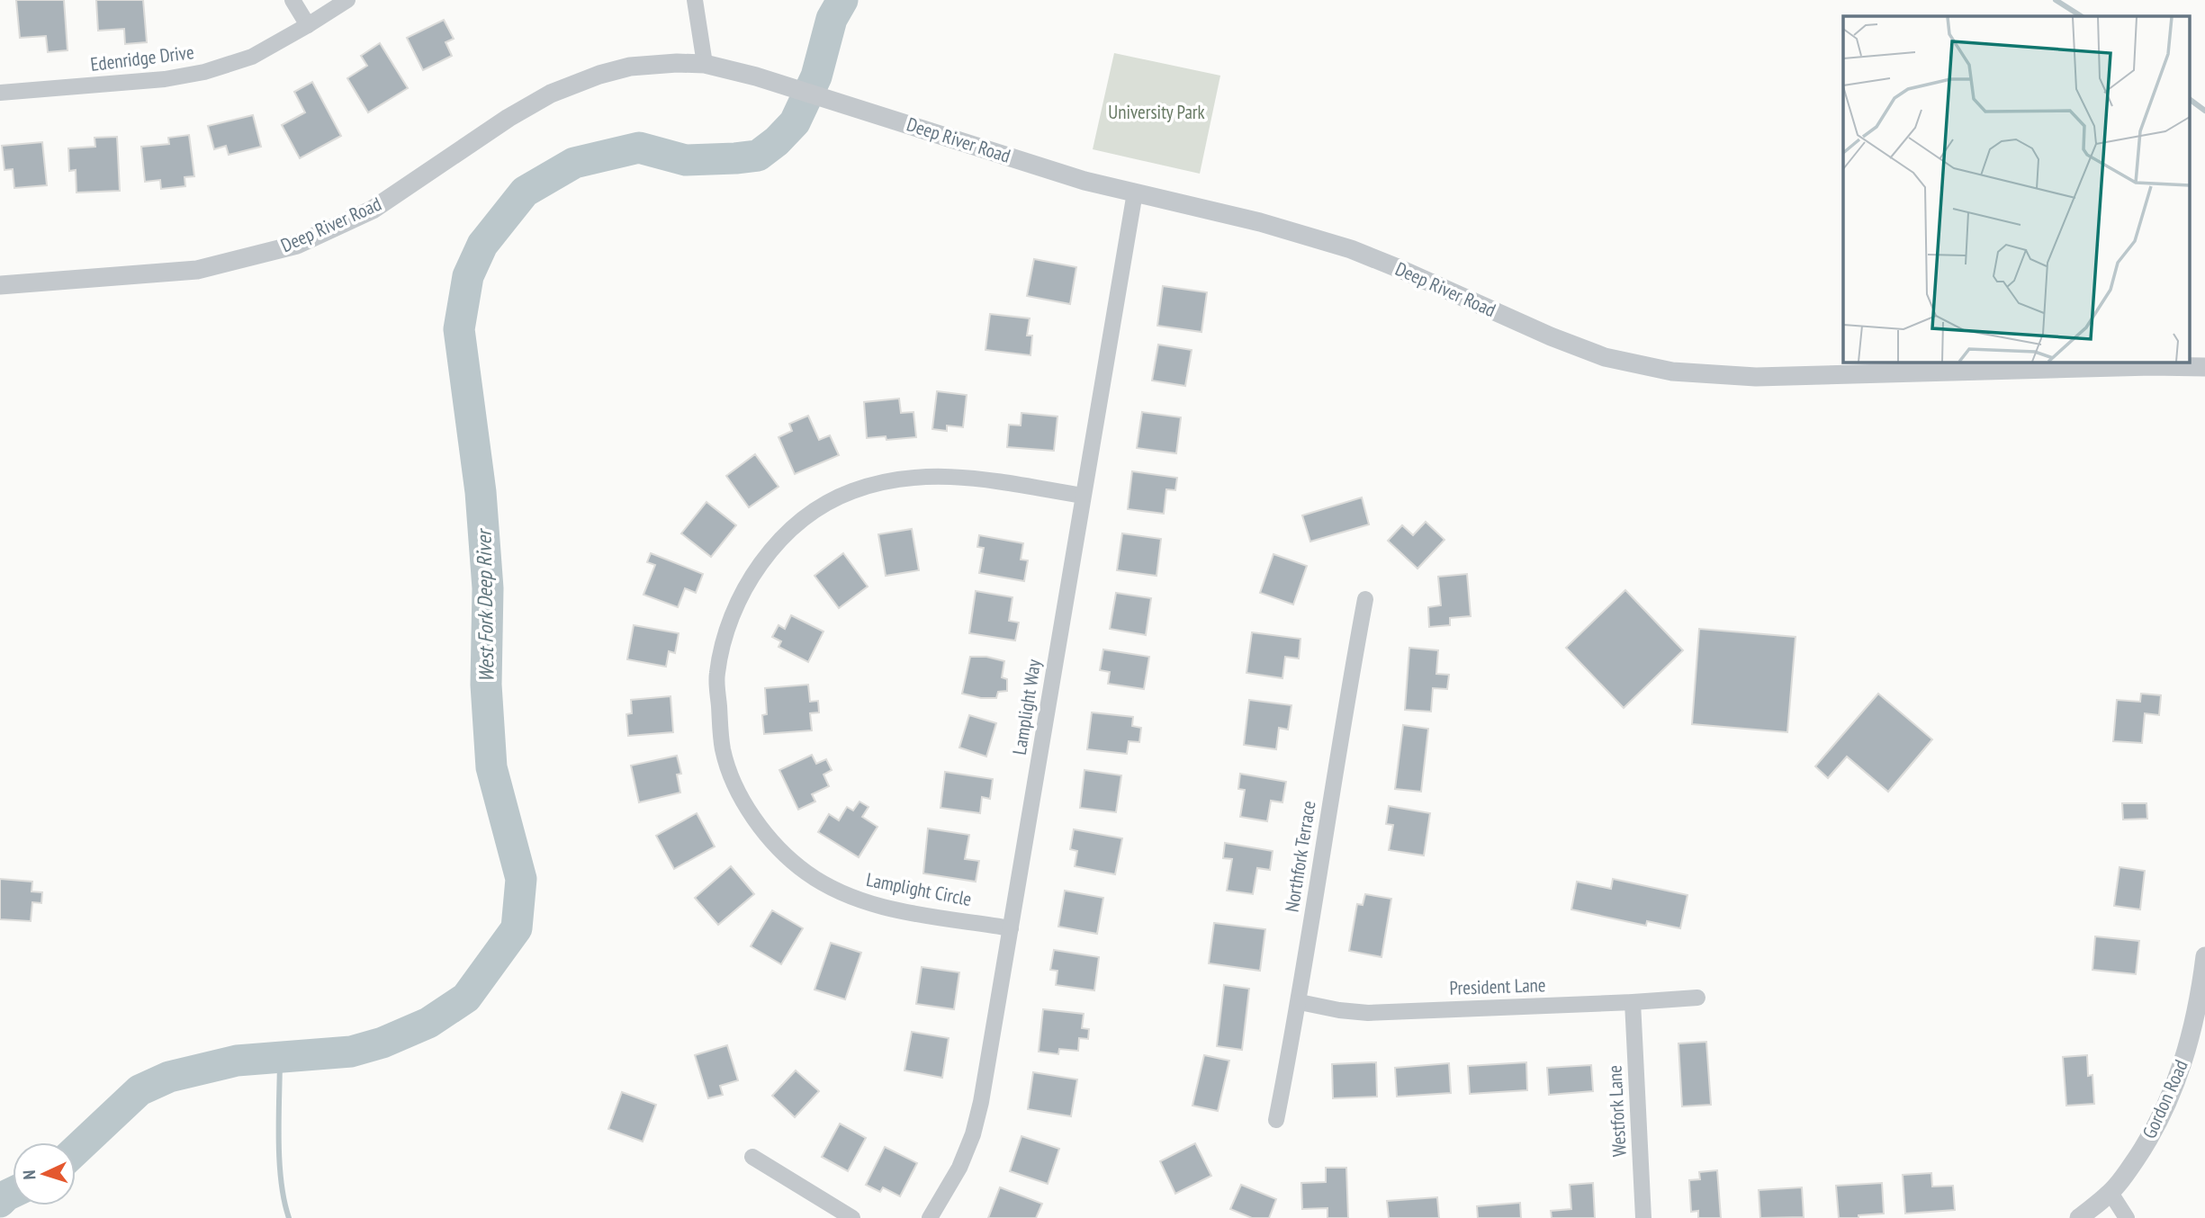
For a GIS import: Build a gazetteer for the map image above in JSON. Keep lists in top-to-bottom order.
{
  "streets": {
    "street": [
      "Edenridge Drive",
      "Deep River Road",
      "Lamplight Way",
      "Northfork Terrace",
      "Lamplight Circle",
      "President Lane",
      "Gordon Road",
      "Westfork Lane"
    ]
  },
  "crossings": [
    ["Deep River Road", "Lamplight Way"],
    ["Lamplight Way", "Lamplight Circle"],
    ["Northfork Terrace", "President Lane"],
    ["President Lane", "Westfork Lane"]
  ],
  "water": ["West Fork Deep River"],
  "parks": ["University Park"],
  "north": "left"
}
